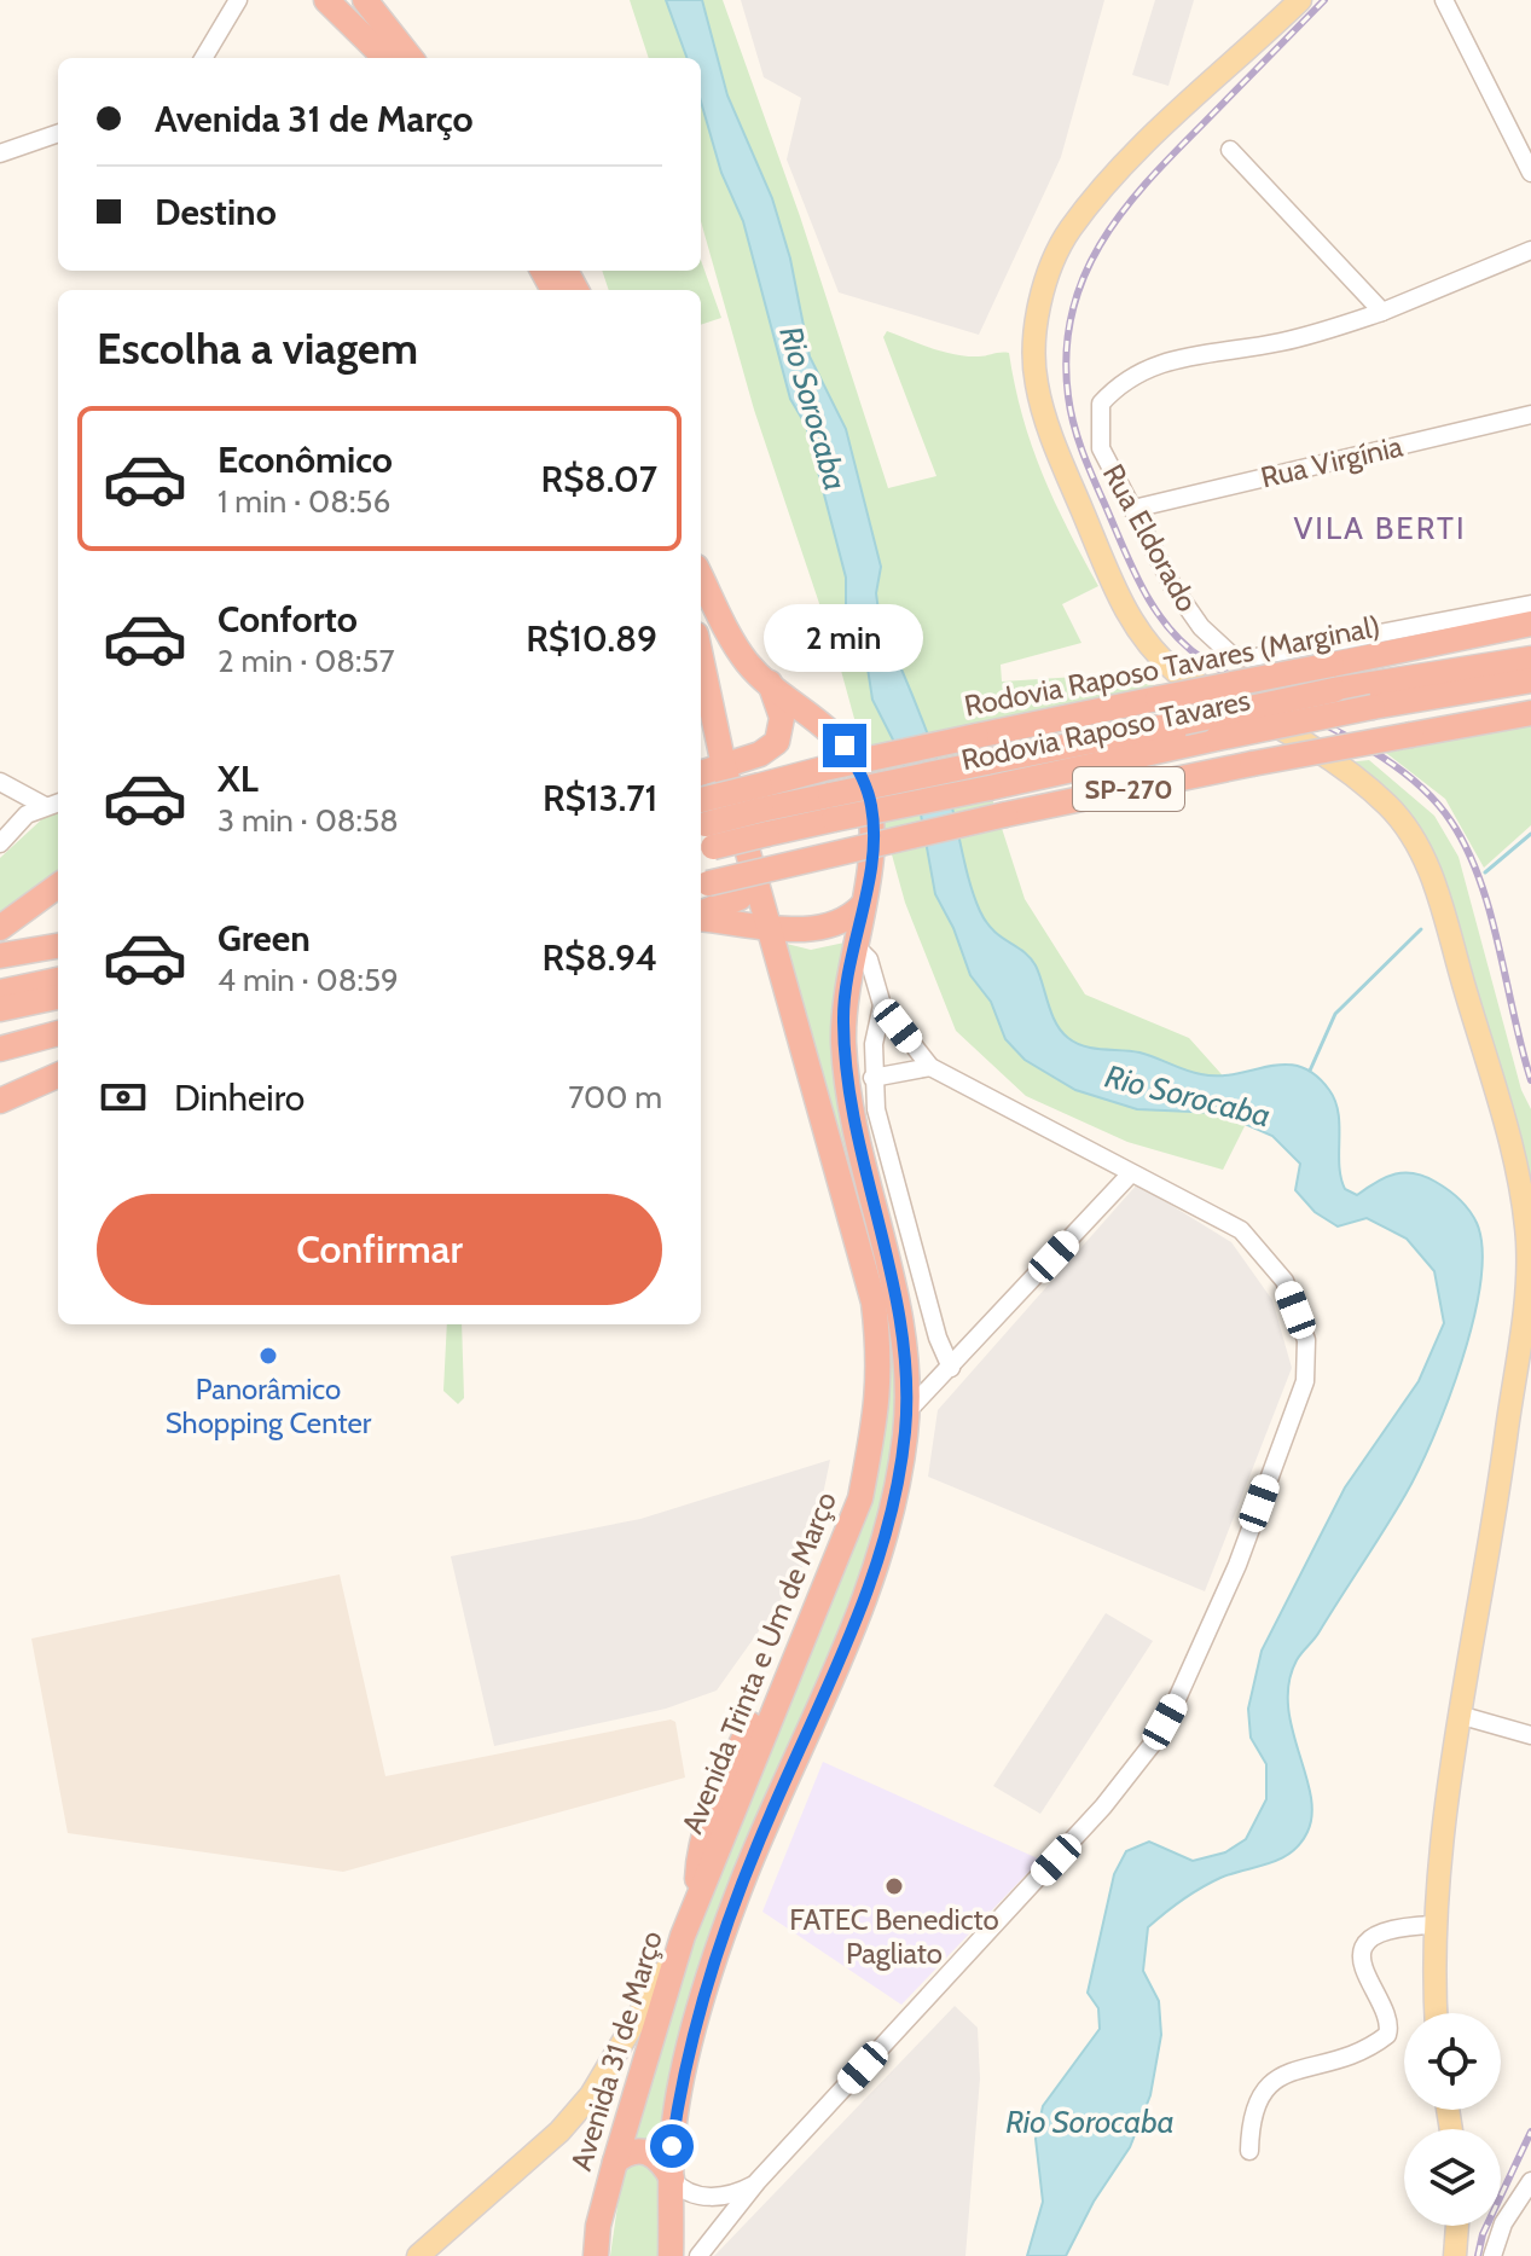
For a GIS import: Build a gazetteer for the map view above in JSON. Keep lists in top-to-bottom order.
{
  "streets": {
    "highway": [
      "Rodovia Raposo Tavares (Marginal)",
      "Rodovia Raposo Tavares",
      "SP-270",
      "Avenida Trinta e Um de Março",
      "Avenida 31 de Março"
    ],
    "street": ["Rua Virgínia", "Rua Eldorado"]
  },
  "crossings": [
    ["Rua Virgínia", "Rua Eldorado"],
    ["Rodovia Raposo Tavares (Marginal)", "Rodovia Raposo Tavares"],
    ["Avenida Trinta e Um de Março", "Avenida 31 de Março"]
  ],
  "districts": ["VILA BERTI"],
  "water": ["Rio Sorocaba"],
  "places": ["Panorâmico Shopping Center", "FATEC Benedicto Pagliato"],
  "page": {
    "banner": ["Avenida 31 de Março", "Destino"],
    "heading": "Escolha a viagem",
    "list": [
      {
        "name": "Econômico",
        "note": "1 min · 08:56",
        "value": "R$8.07"
      },
      {
        "name": "Conforto",
        "note": "2 min · 08:57",
        "value": "R$10.89"
      },
      {
        "name": "XL",
        "note": "3 min · 08:58",
        "value": "R$13.71"
      },
      {
        "name": "Green",
        "note": "4 min · 08:59",
        "value": "R$8.94"
      }
    ],
    "bubble": "2 min",
    "pay": ["Dinheiro", "700 m"],
    "buttons": "Confirmar"
  }
}
